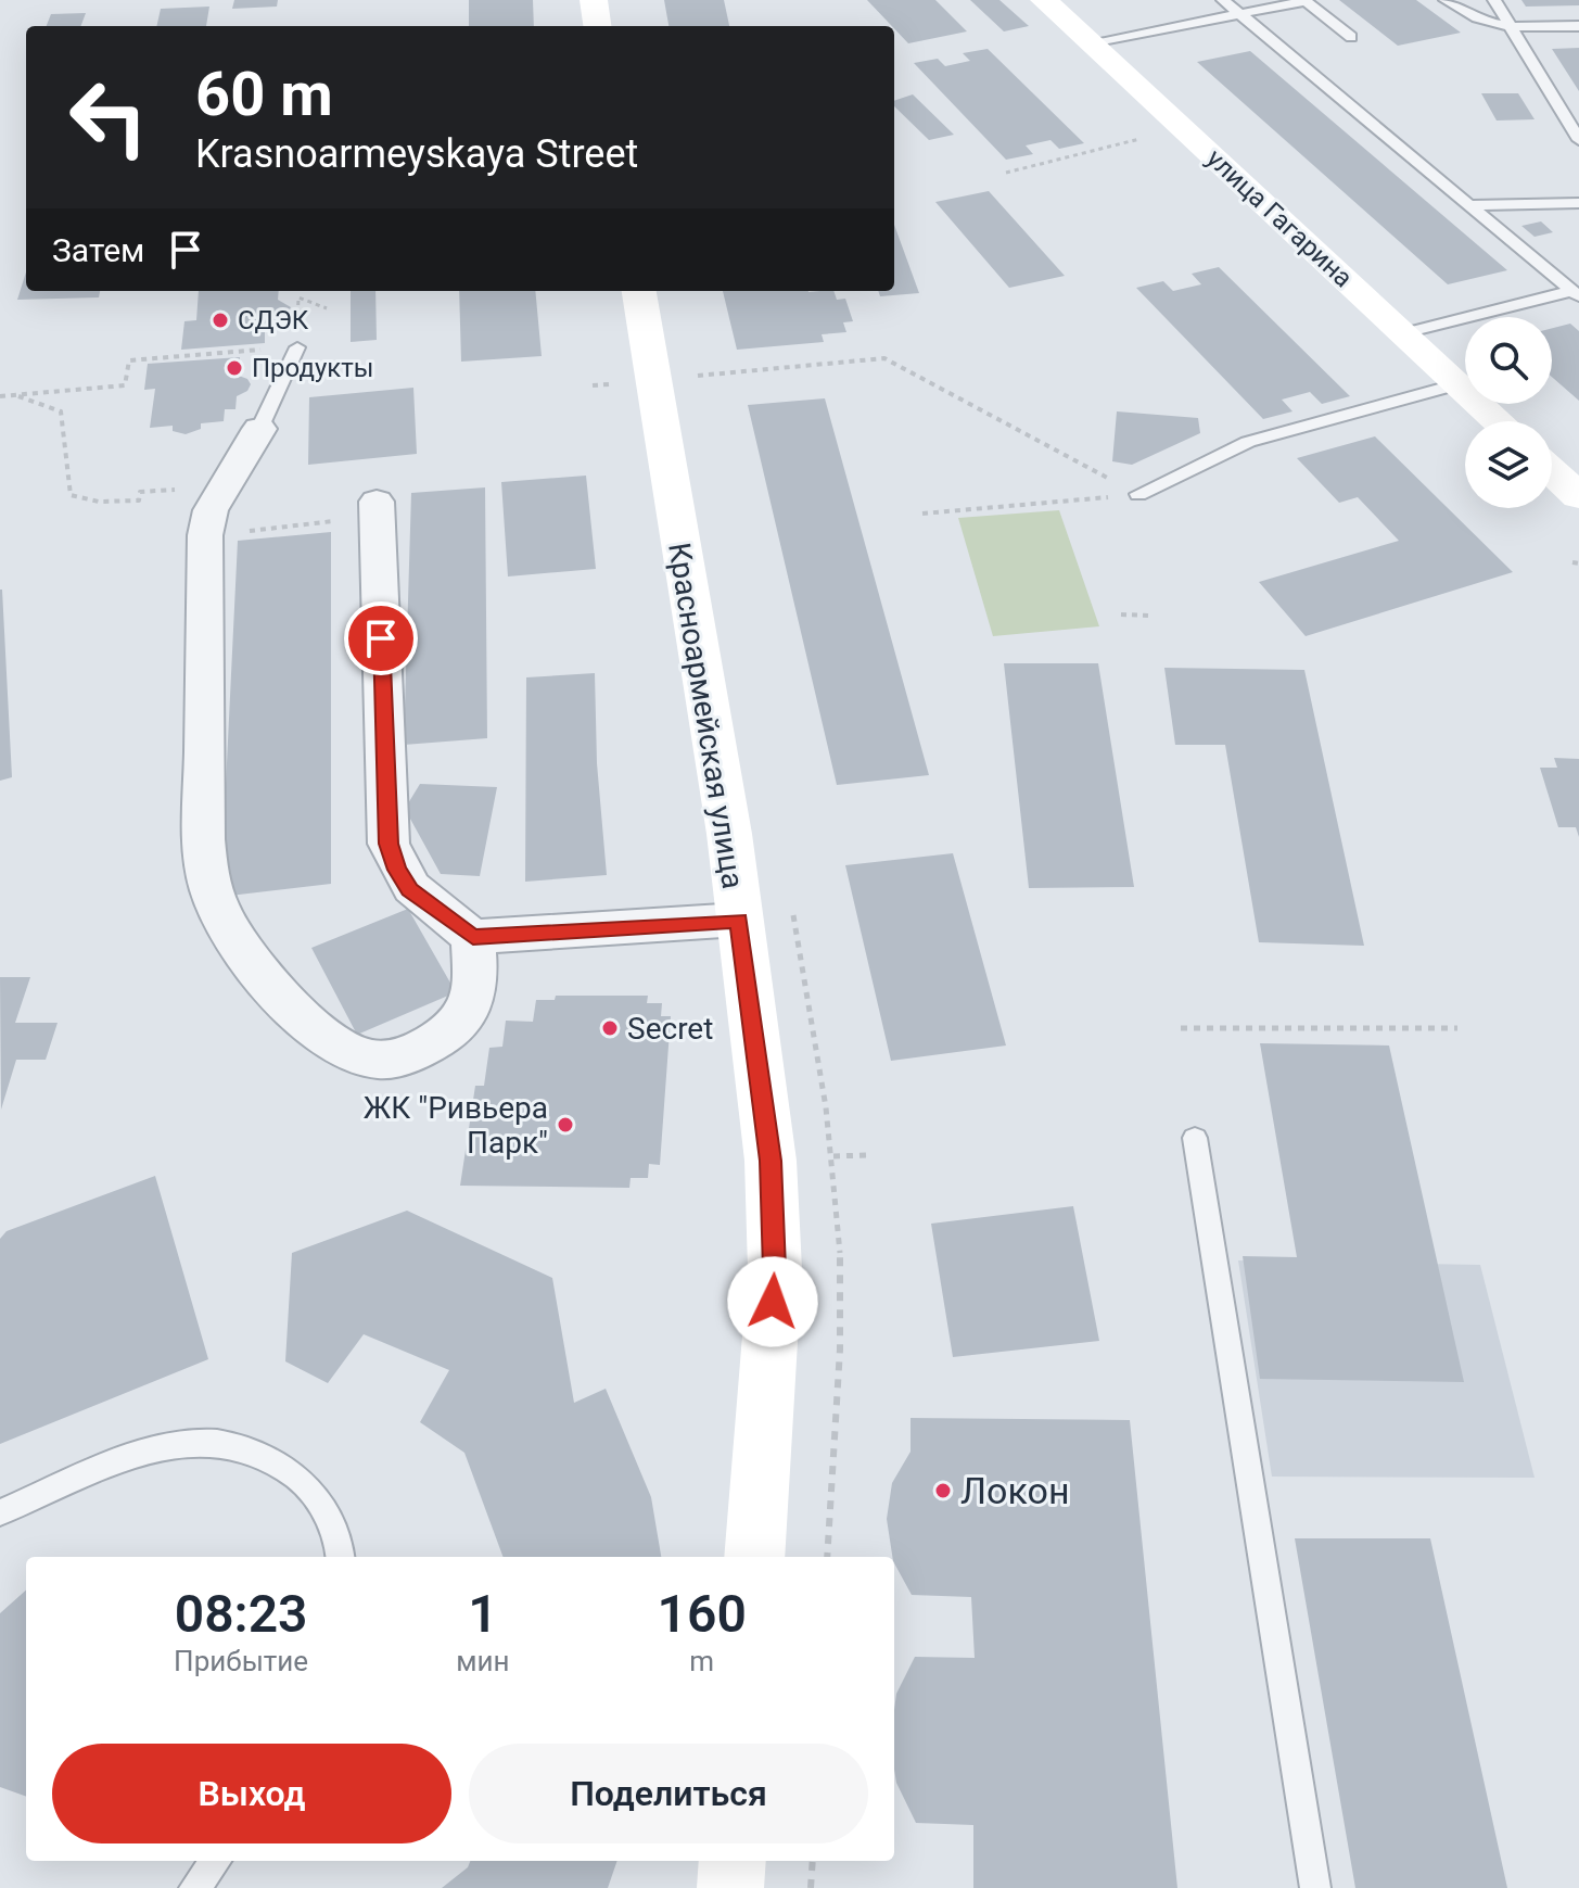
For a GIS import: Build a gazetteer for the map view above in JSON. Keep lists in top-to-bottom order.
{
  "streets": {
    "street": ["улица Гагарина", "Красноармейская улица"]
  },
  "places": [
    "СДЭК",
    "Продукты",
    "Secret",
    "ЖК \"Ривьера Парк\"",
    "Локон"
  ],
  "page": {
    "turn": ["60 m", "Krasnoarmeyskaya Street"],
    "then": "Затем",
    "eta": [
      "08:23",
      "Прибытие",
      "1",
      "мин",
      "160",
      "m"
    ],
    "buttons": ["Выход", "Поделиться"]
  }
}
